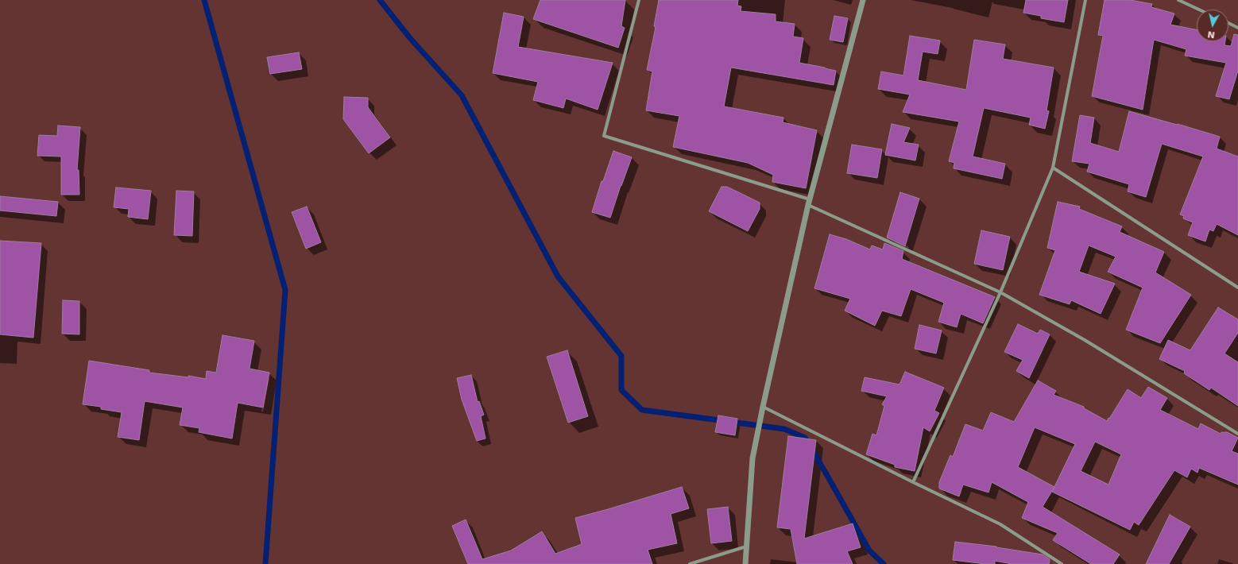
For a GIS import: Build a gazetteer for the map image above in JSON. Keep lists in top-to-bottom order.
{
  "north": "bottom"
}
